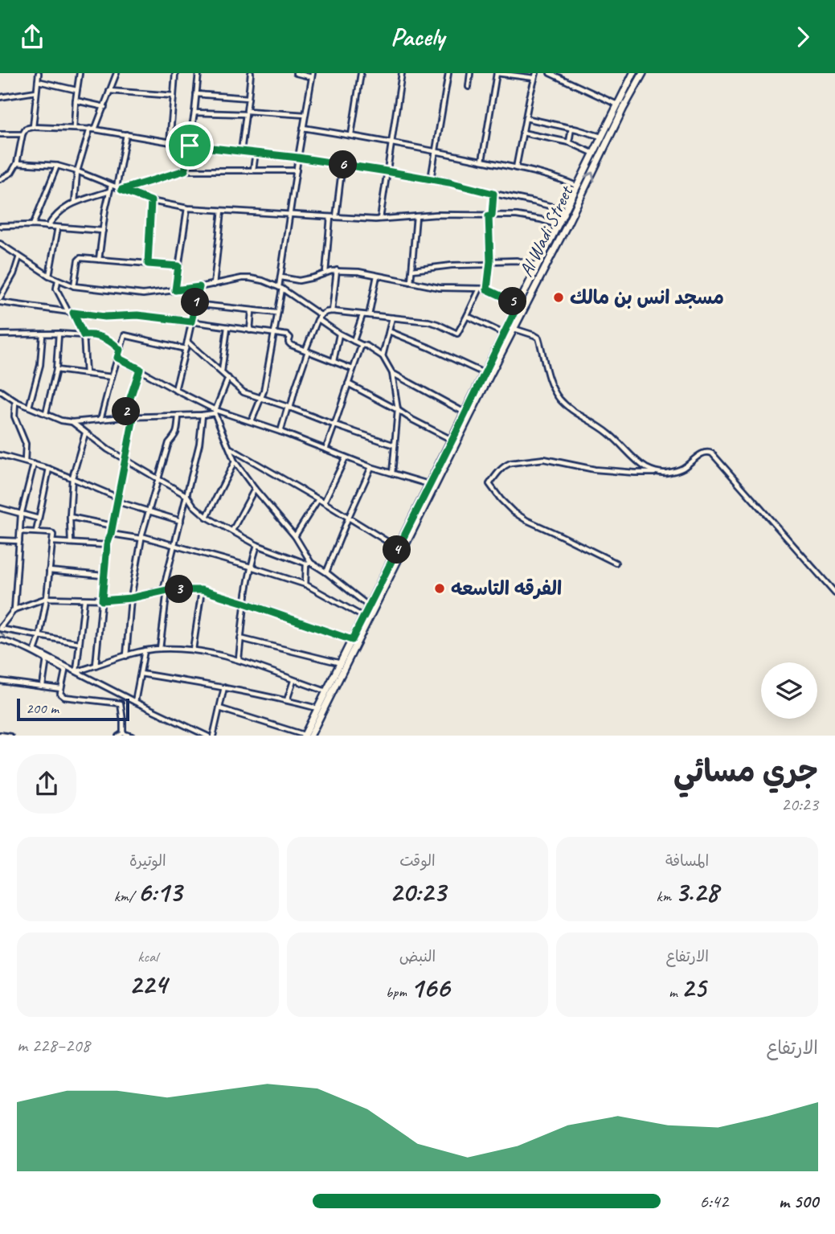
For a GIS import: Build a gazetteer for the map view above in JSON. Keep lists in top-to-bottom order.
{
  "streets": {
    "main road": ["Al Wadi Street"]
  },
  "places": ["مسجد انس بن مالك", "الفرقه التاسعه"],
  "scale_bar": "200 m",
  "page": {
    "header": "Pacely",
    "pins": [
      "6",
      "5",
      "1",
      "2",
      "4",
      "3"
    ],
    "scale": "200 m",
    "heading": ["جري مسائي", "20:23"],
    "stats": [
      ["المسافة", "3.28 km"],
      ["الوقت", "20:23"],
      ["الوتيرة", "6:13 /km"],
      ["الارتفاع", "25 m"],
      ["النبض", "166 bpm"],
      ["kcal", "224"]
    ],
    "chart": ["الارتفاع", "208–228 m"],
    "list": [
      {
        "name": "500 m",
        "note": "6:42"
      }
    ]
  }
}
